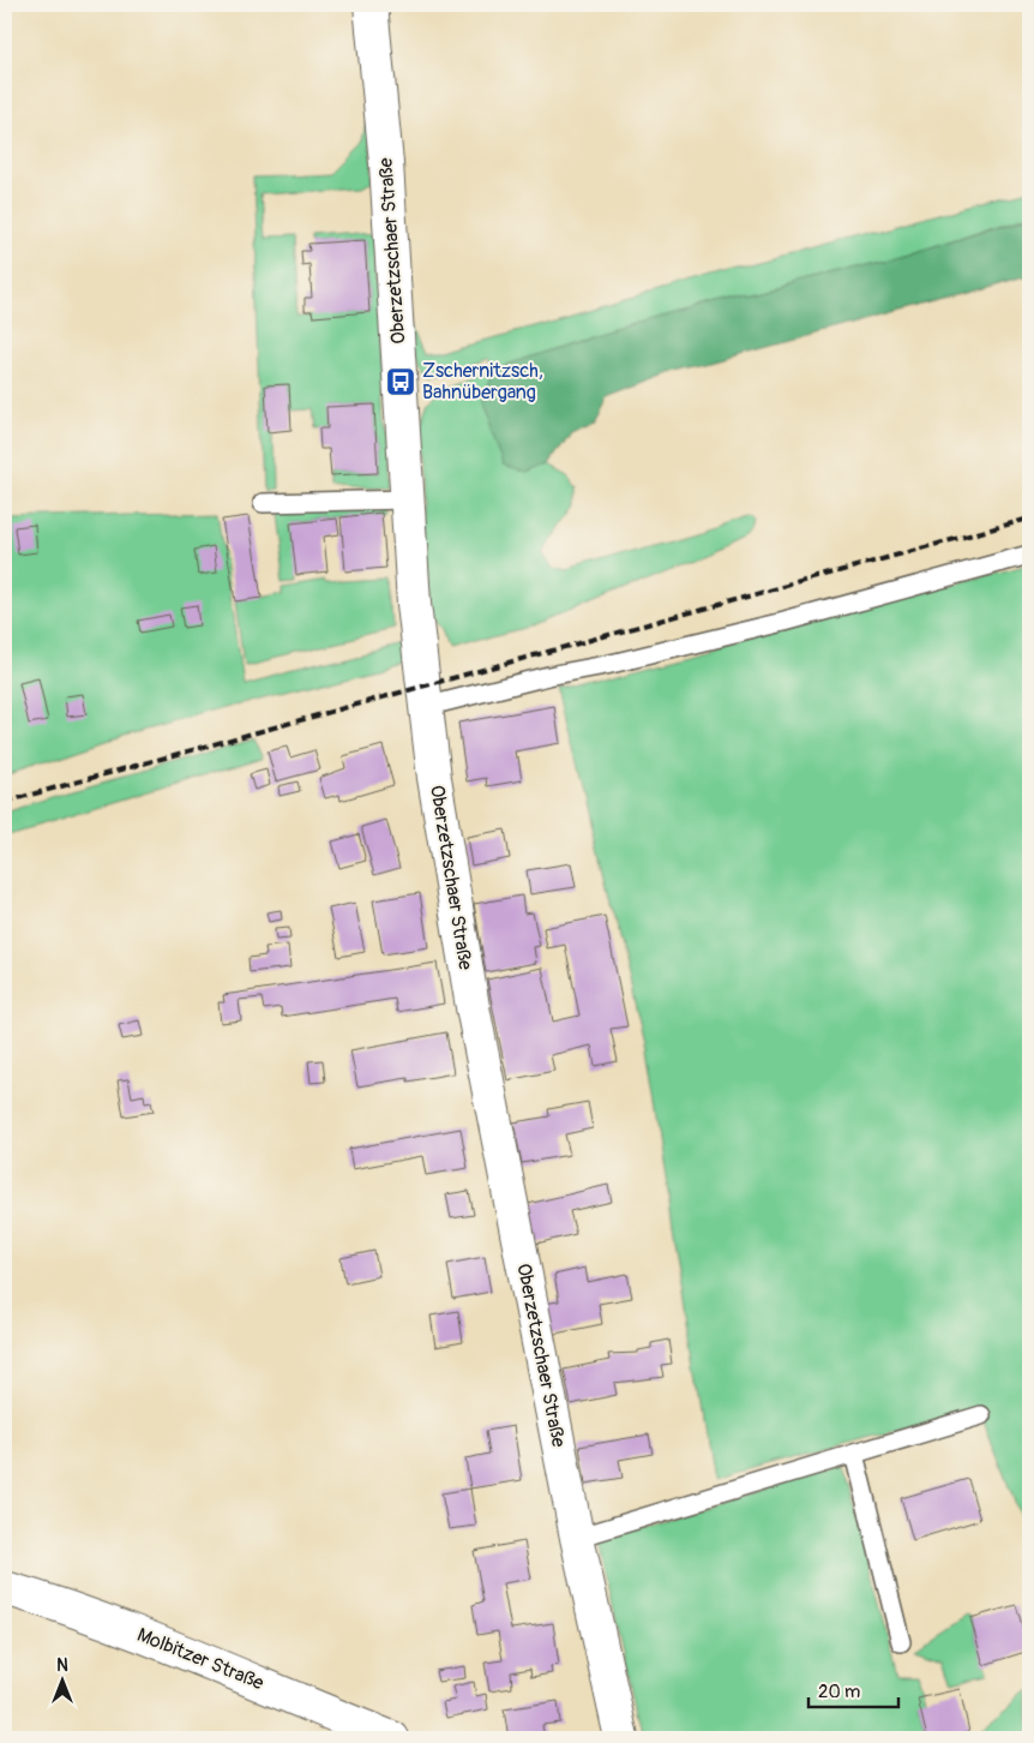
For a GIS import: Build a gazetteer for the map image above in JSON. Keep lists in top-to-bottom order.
{
  "streets": {
    "street": ["Oberzetzschaer Straße", "Molbitzer Straße"]
  },
  "places": {
    "bus stop": ["Zschernitzsch, Bahnübergang"]
  },
  "scale_bar": "20 m",
  "north": "top"
}
